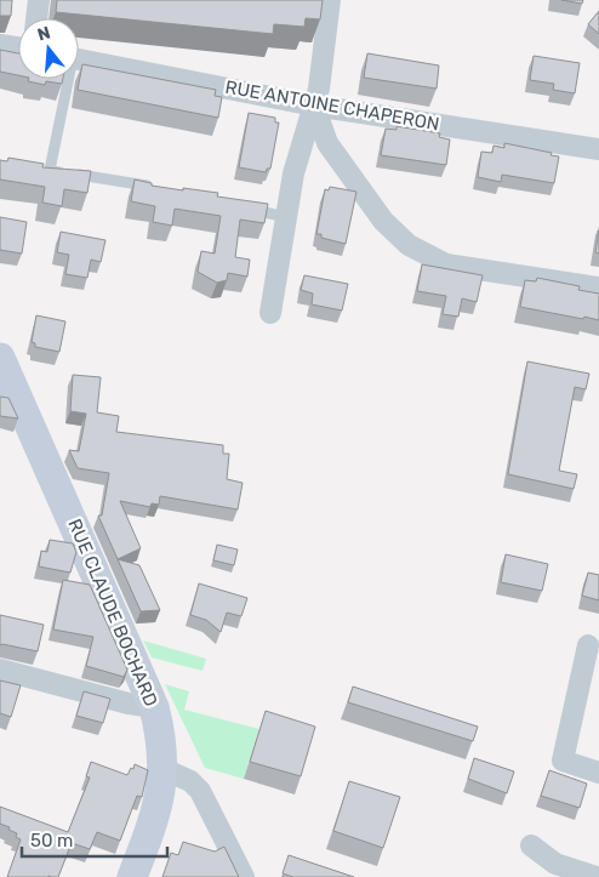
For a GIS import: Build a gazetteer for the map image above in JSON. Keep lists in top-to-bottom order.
{
  "streets": {
    "main road": ["RUE CLAUDE BOCHARD"],
    "street": ["RUE ANTOINE CHAPERON"]
  },
  "scale_bar": "50 m",
  "north": "top"
}
